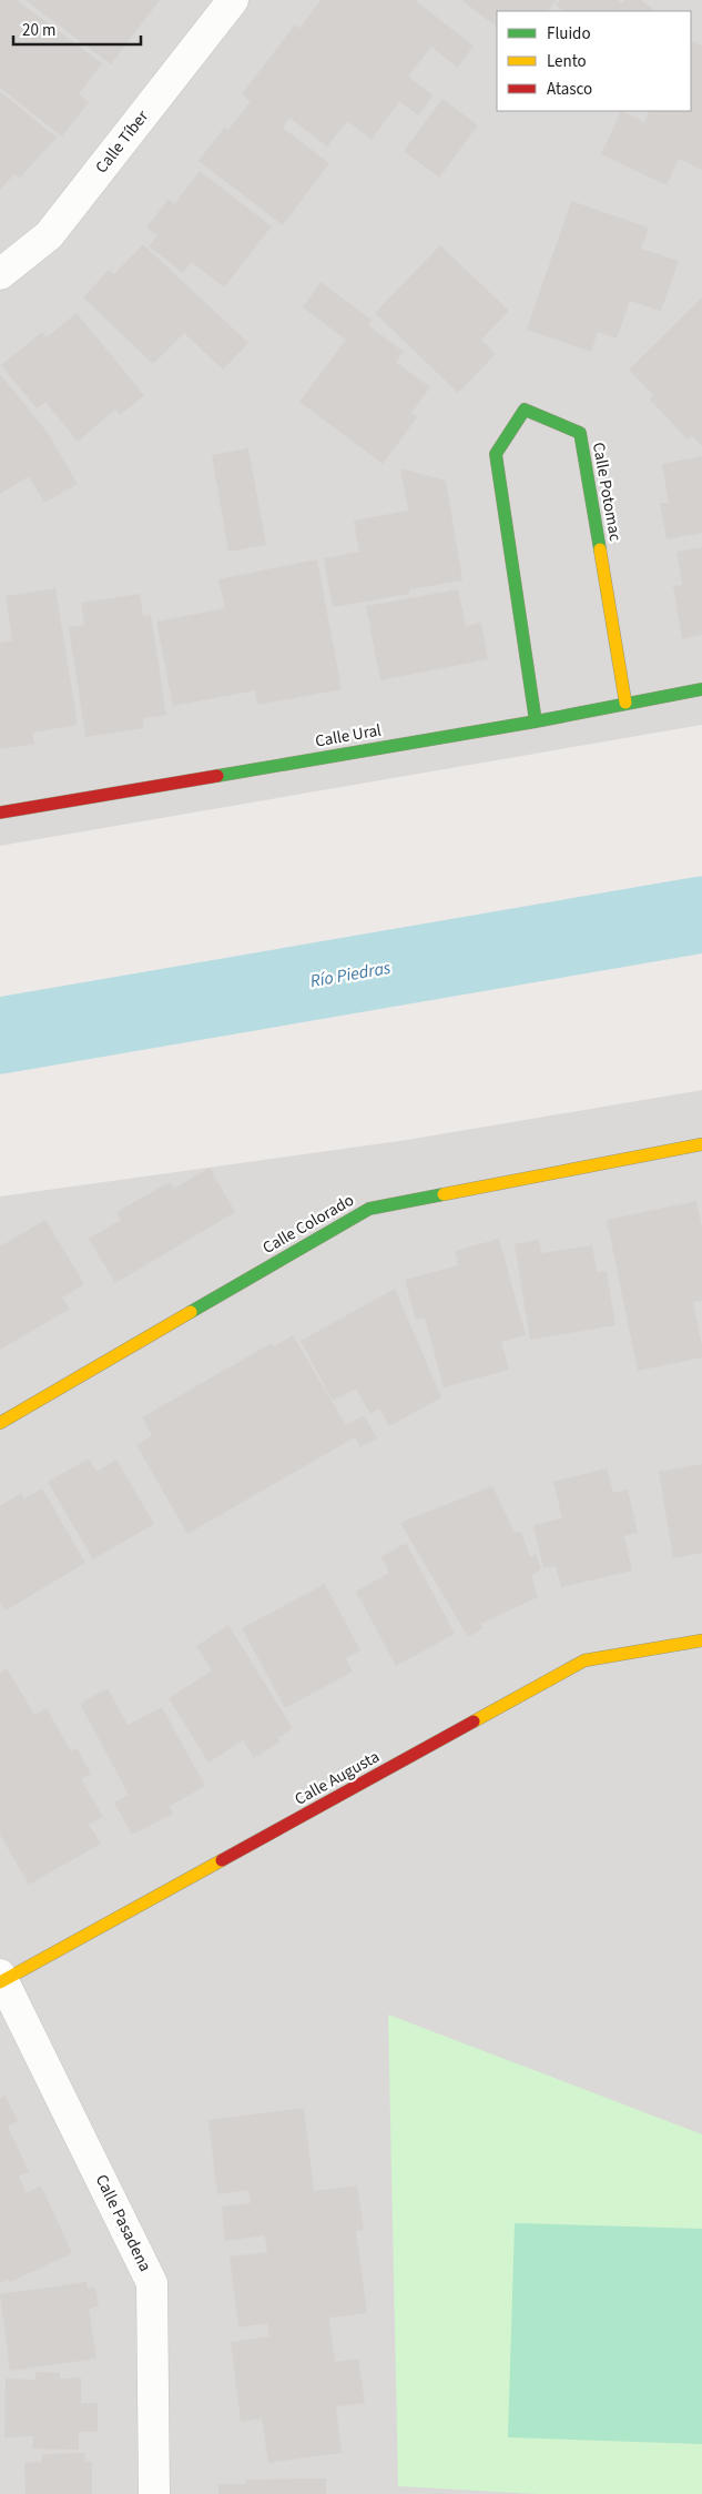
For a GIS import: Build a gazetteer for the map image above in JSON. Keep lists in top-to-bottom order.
{
  "streets": {
    "street": [
      "Calle Tíber",
      "Calle Potomac",
      "Calle Ural",
      "Calle Colorado",
      "Calle Augusta",
      "Calle Pasadena"
    ]
  },
  "crossings": [
    ["Calle Potomac", "Calle Ural"],
    ["Calle Augusta", "Calle Pasadena"]
  ],
  "water": ["Río Piedras"],
  "legend": ["Fluido", "Lento", "Atasco"],
  "scale_bar": "20 m"
}
